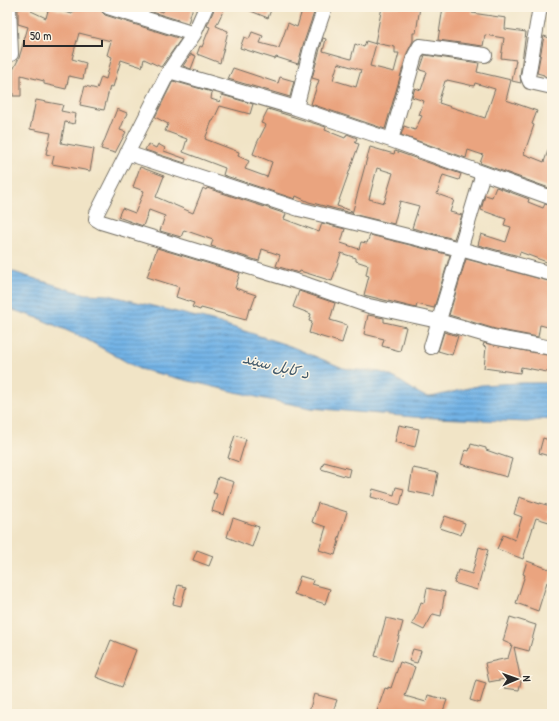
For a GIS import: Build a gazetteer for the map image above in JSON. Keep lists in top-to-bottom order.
{
  "water": ["د کابل سيند"],
  "scale_bar": "50 m",
  "north": "right"
}
